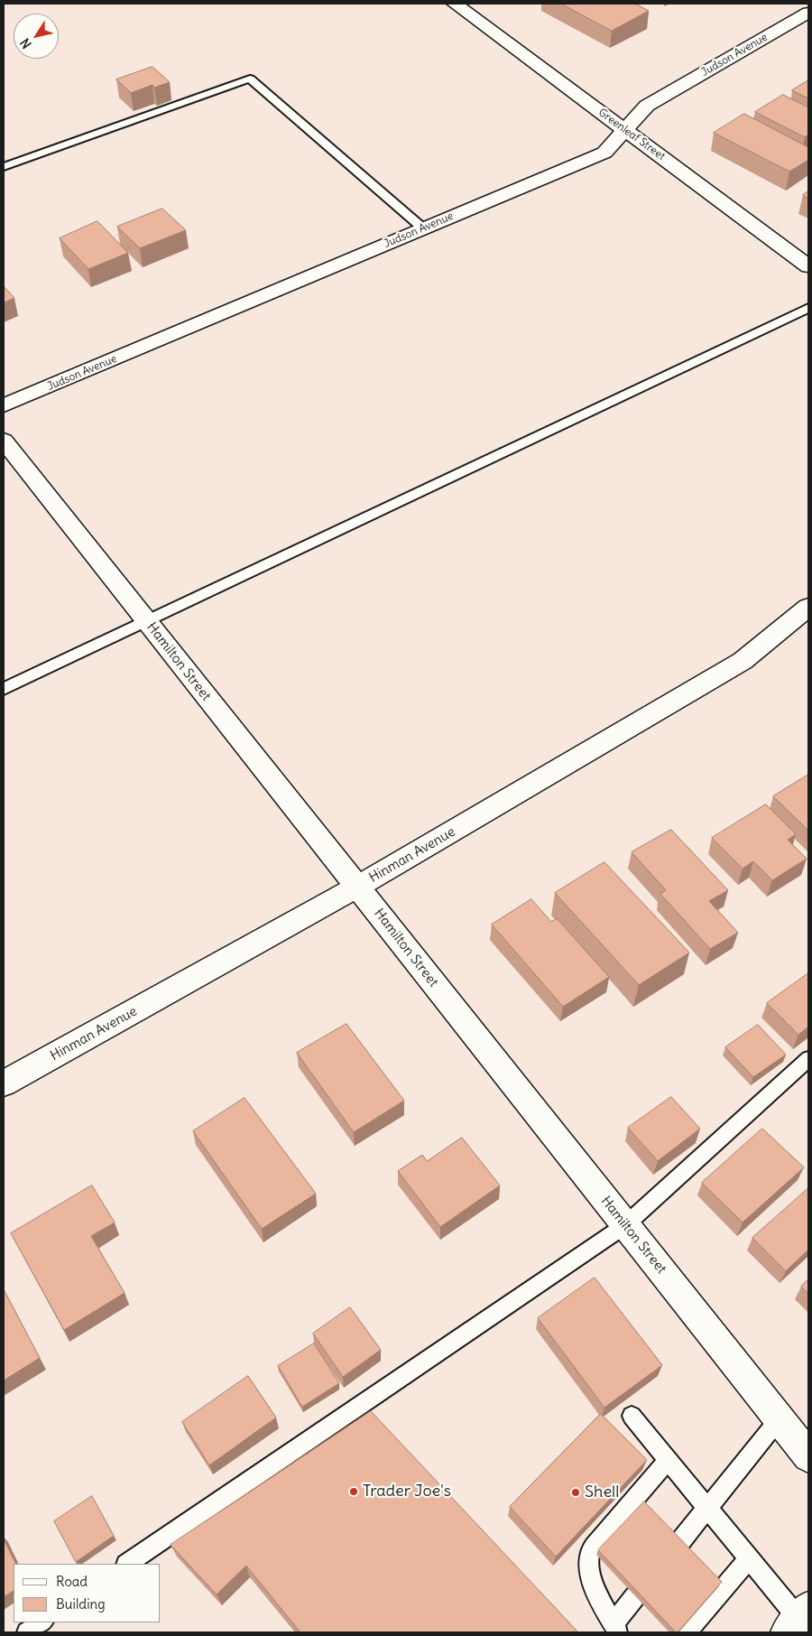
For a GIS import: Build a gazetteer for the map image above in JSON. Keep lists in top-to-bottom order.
{
  "streets": {
    "street": [
      "Judson Avenue",
      "Greenleaf Street",
      "Hamilton Street",
      "Hinman Avenue"
    ]
  },
  "crossings": [
    ["Judson Avenue", "Greenleaf Street"],
    ["Hamilton Street", "Hinman Avenue"]
  ],
  "places": ["Trader Joe's", "Shell"],
  "legend": ["Road", "Building"],
  "north": "bottom left"
}
